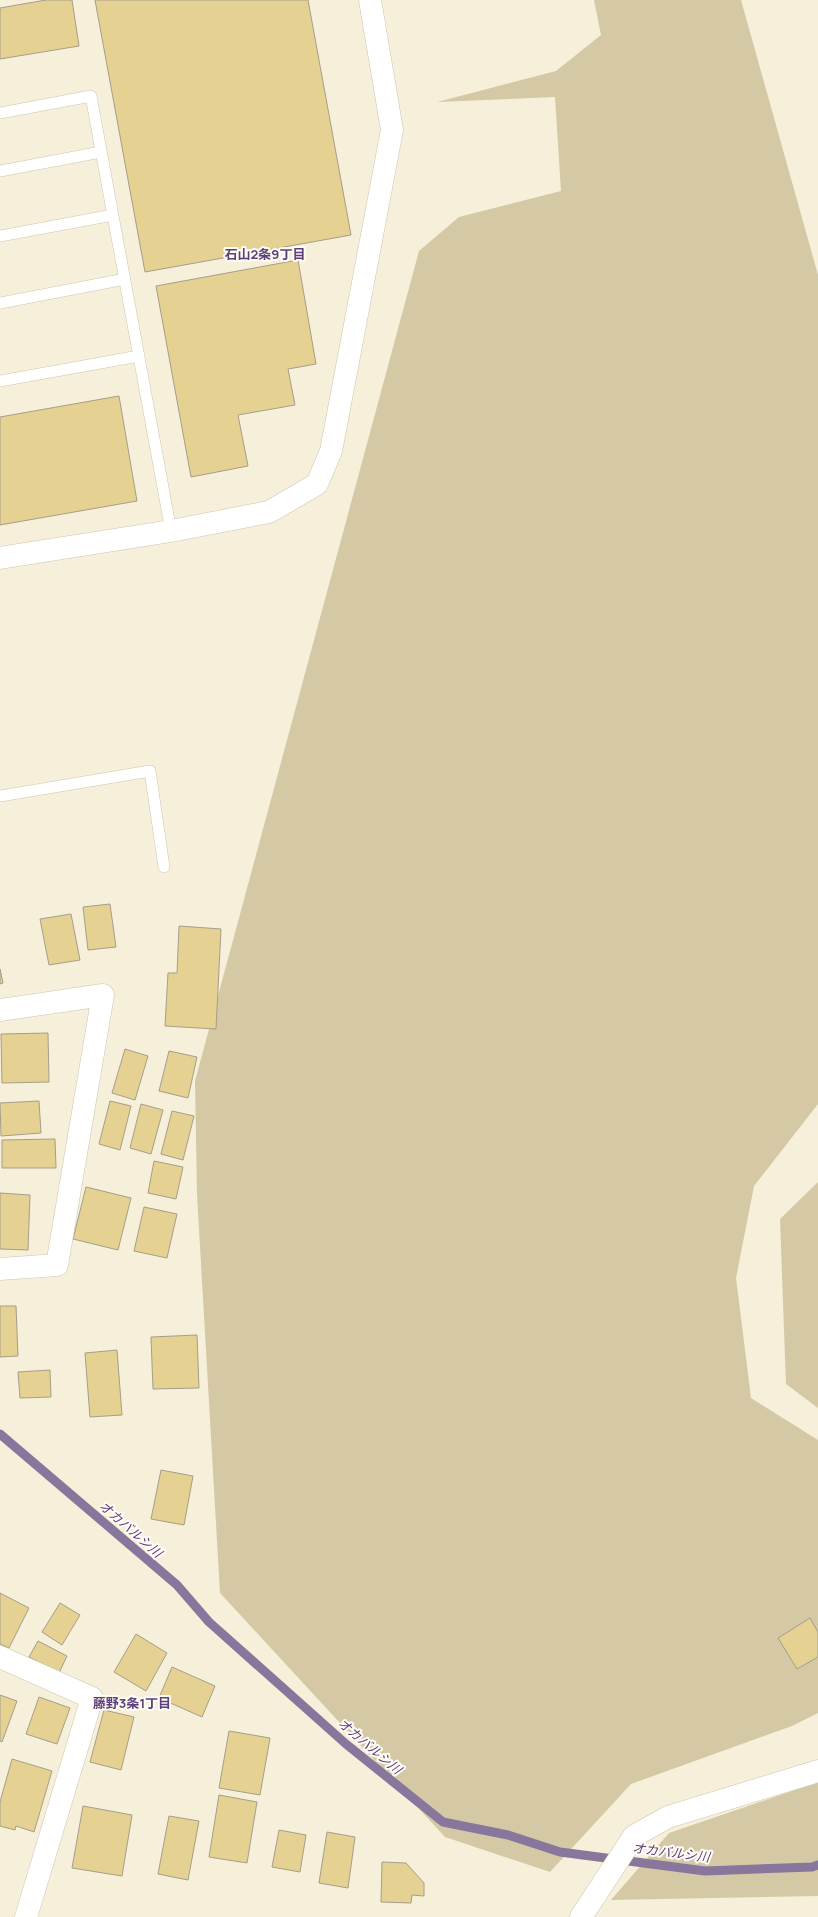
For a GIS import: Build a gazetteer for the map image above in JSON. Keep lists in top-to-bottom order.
{
  "districts": ["石山2条9丁目", "藤野3条1丁目"],
  "water": ["オカバルシ川"]
}
